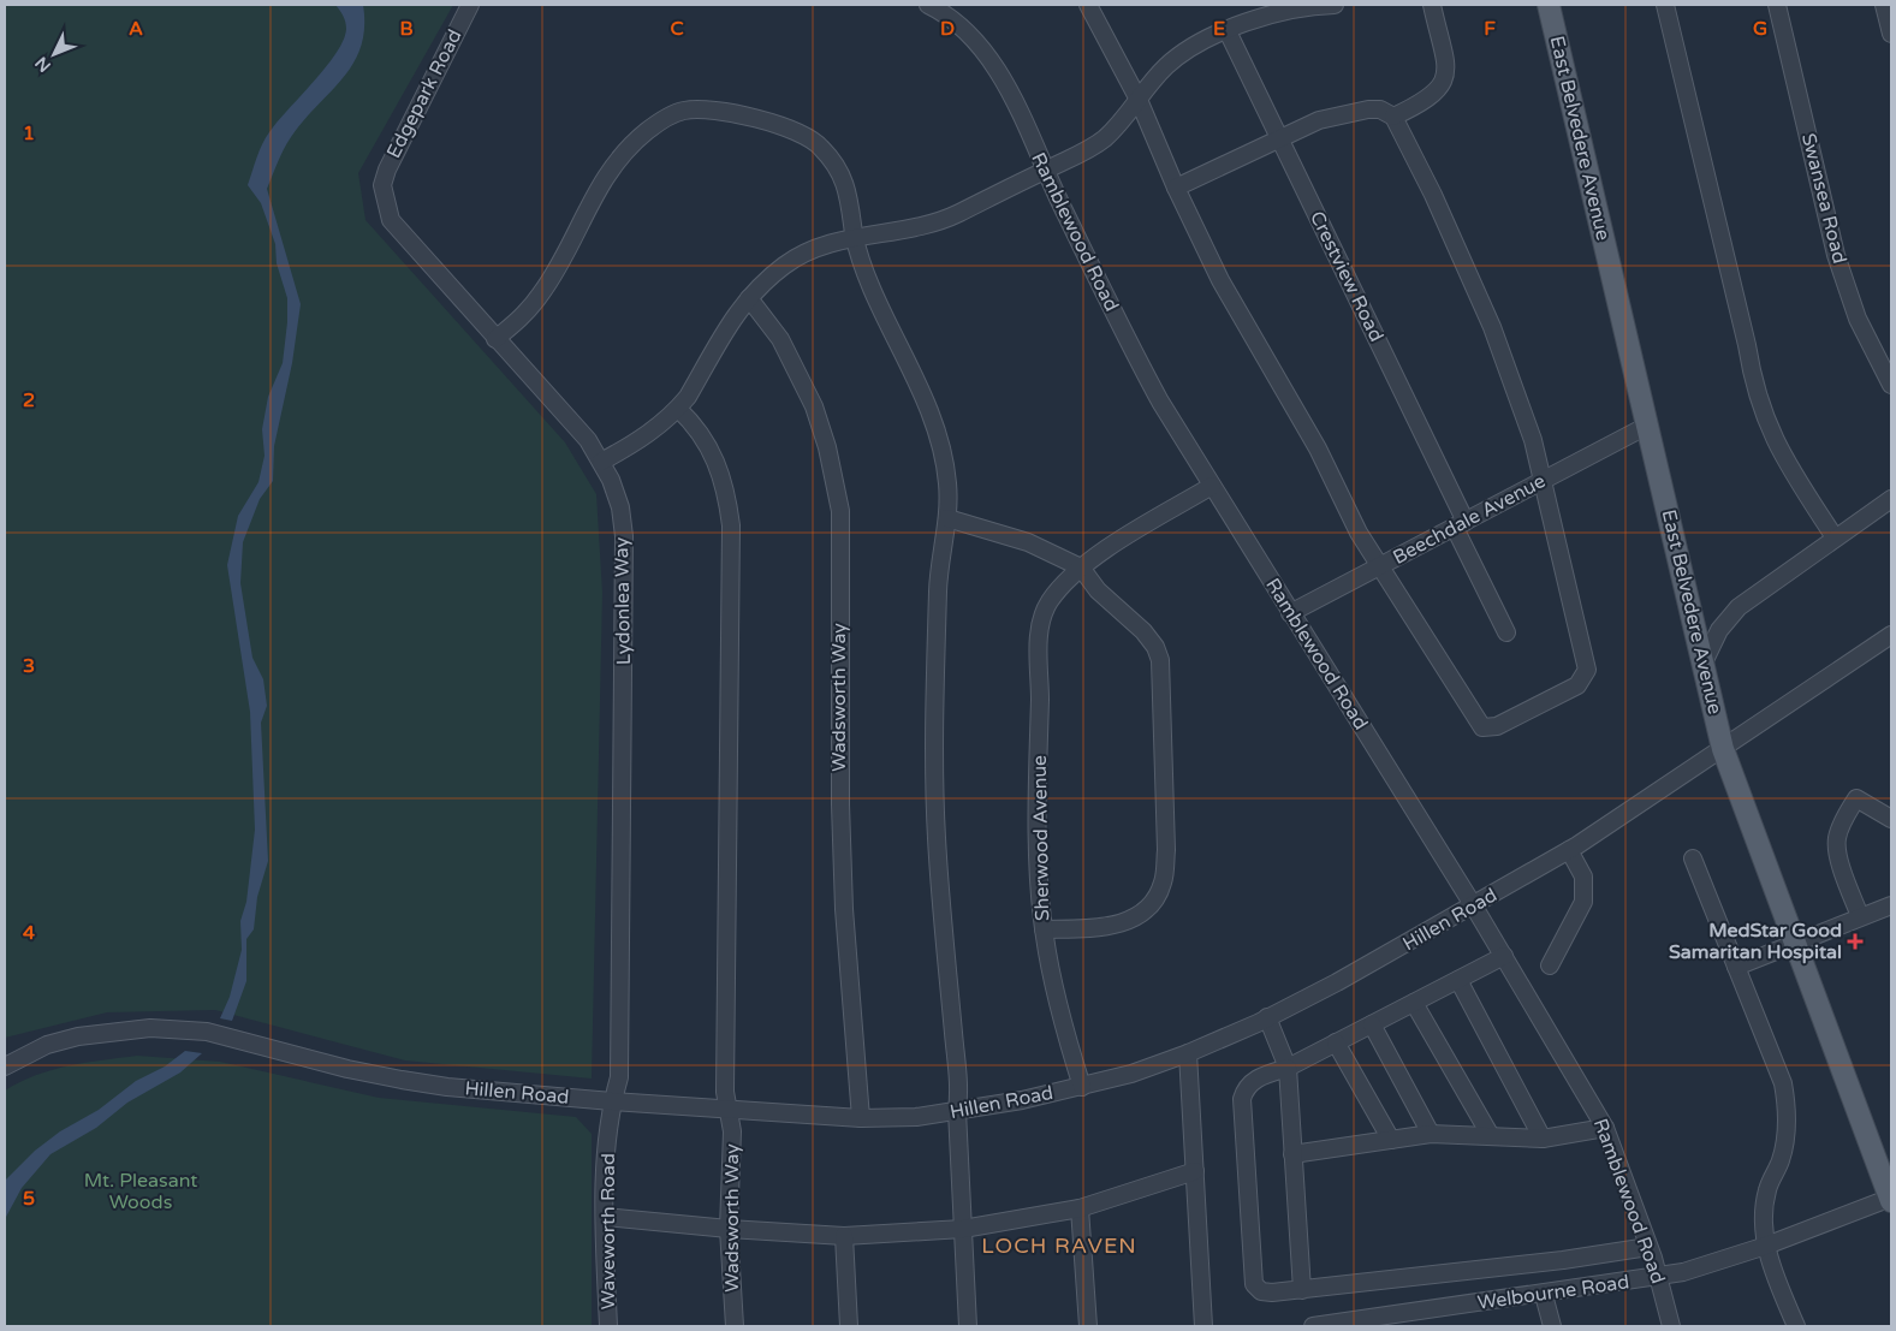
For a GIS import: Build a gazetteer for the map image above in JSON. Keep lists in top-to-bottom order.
{
  "streets": {
    "main road": ["East Belvedere Avenue"],
    "street": [
      "Edgepark Road",
      "Swansea Road",
      "Ramblewood Road",
      "Crestview Road",
      "Beechdale Avenue",
      "Lydonlea Way",
      "Wadsworth Way",
      "Sherwood Avenue",
      "Hillen Road",
      "Waveworth Road",
      "Welbourne Road"
    ]
  },
  "crossings": [
    ["Edgepark Road", "Lydonlea Way"],
    ["East Belvedere Avenue", "Beechdale Avenue"],
    ["East Belvedere Avenue", "Hillen Road"],
    ["East Belvedere Avenue", "Welbourne Road"],
    ["Ramblewood Road", "Beechdale Avenue"],
    ["Ramblewood Road", "Sherwood Avenue"],
    ["Ramblewood Road", "Hillen Road"],
    ["Ramblewood Road", "Welbourne Road"],
    ["Crestview Road", "Beechdale Avenue"],
    ["Lydonlea Way", "Hillen Road"],
    ["Lydonlea Way", "Waveworth Road"],
    ["Wadsworth Way", "Hillen Road"],
    ["Sherwood Avenue", "Hillen Road"],
    ["Hillen Road", "Waveworth Road"]
  ],
  "districts": ["LOCH RAVEN"],
  "parks": ["Mt. Pleasant Woods"],
  "places": {
    "health": ["MedStar Good Samaritan Hospital"]
  },
  "north": "bottom left",
  "grid": {
    "columns": [
      "A",
      "B",
      "C",
      "D",
      "E",
      "F",
      "G"
    ],
    "rows": [
      "1",
      "2",
      "3",
      "4",
      "5"
    ]
  }
}
